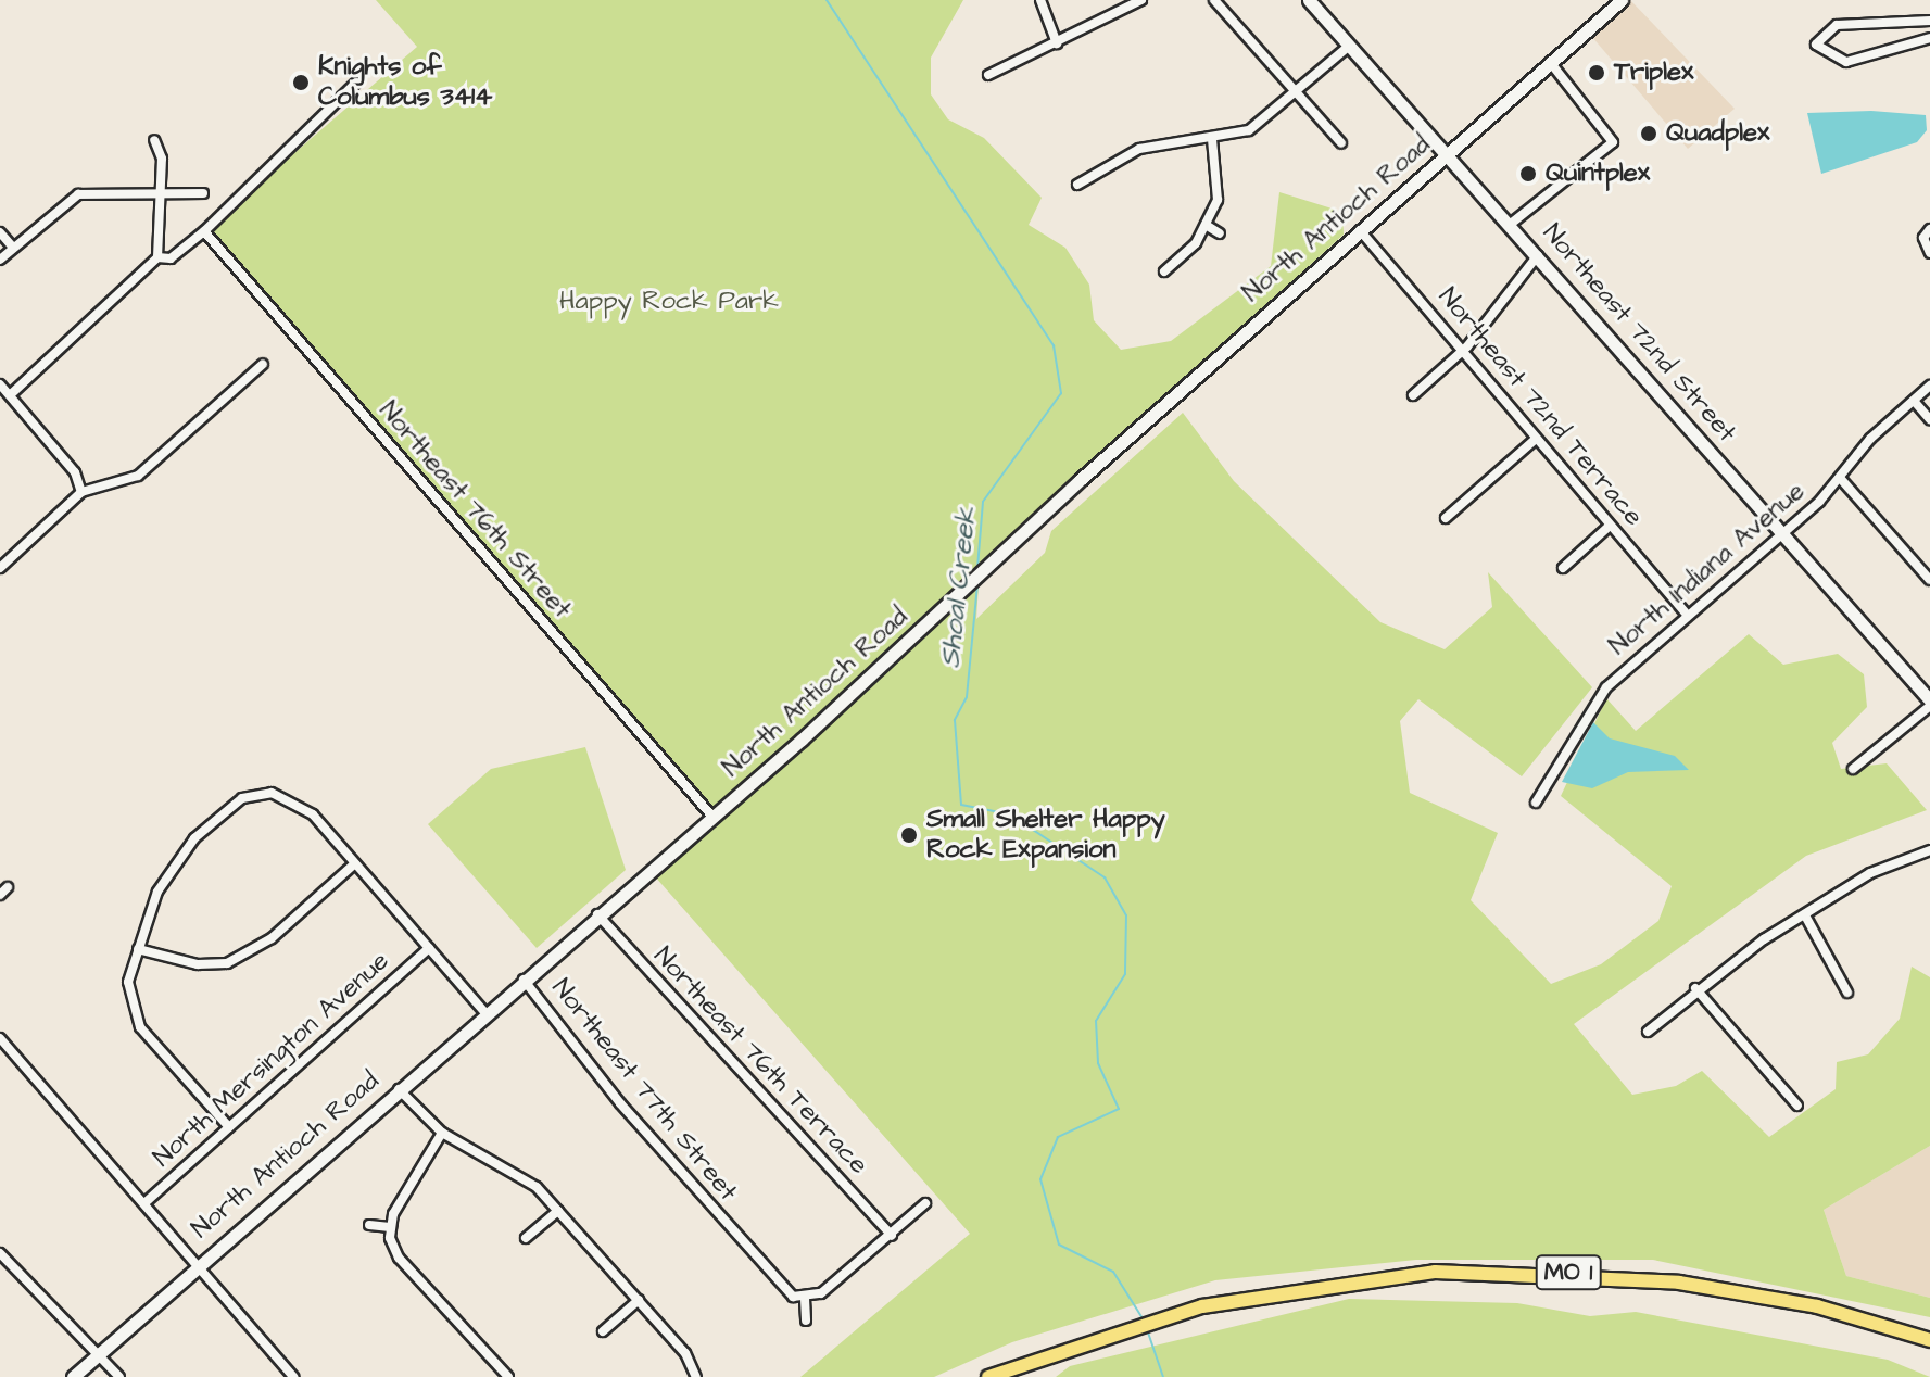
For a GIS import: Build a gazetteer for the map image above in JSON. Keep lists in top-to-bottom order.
{
  "streets": {
    "main road": ["MO 1"],
    "street": [
      "North Antioch Road",
      "Northeast 72nd Street",
      "Northeast 72nd Terrace",
      "Northeast 76th Street",
      "North Indiana Avenue",
      "North Mersington Avenue",
      "Northeast 76th Terrace",
      "Northeast 77th Street"
    ]
  },
  "crossings": [
    ["North Antioch Road", "Northeast 72nd Street"],
    ["North Antioch Road", "Northeast 72nd Terrace"],
    ["North Antioch Road", "Northeast 76th Street"],
    ["North Antioch Road", "Northeast 76th Terrace"],
    ["North Antioch Road", "Northeast 77th Street"],
    ["Northeast 72nd Street", "North Indiana Avenue"],
    ["Northeast 72nd Terrace", "North Indiana Avenue"]
  ],
  "water": ["Shoal Creek"],
  "parks": ["Happy Rock Park"],
  "places": [
    "Triplex",
    "Knights of Columbus 3414",
    "Quadplex",
    "Quintplex",
    "Small Shelter Happy Rock Expansion"
  ]
}
